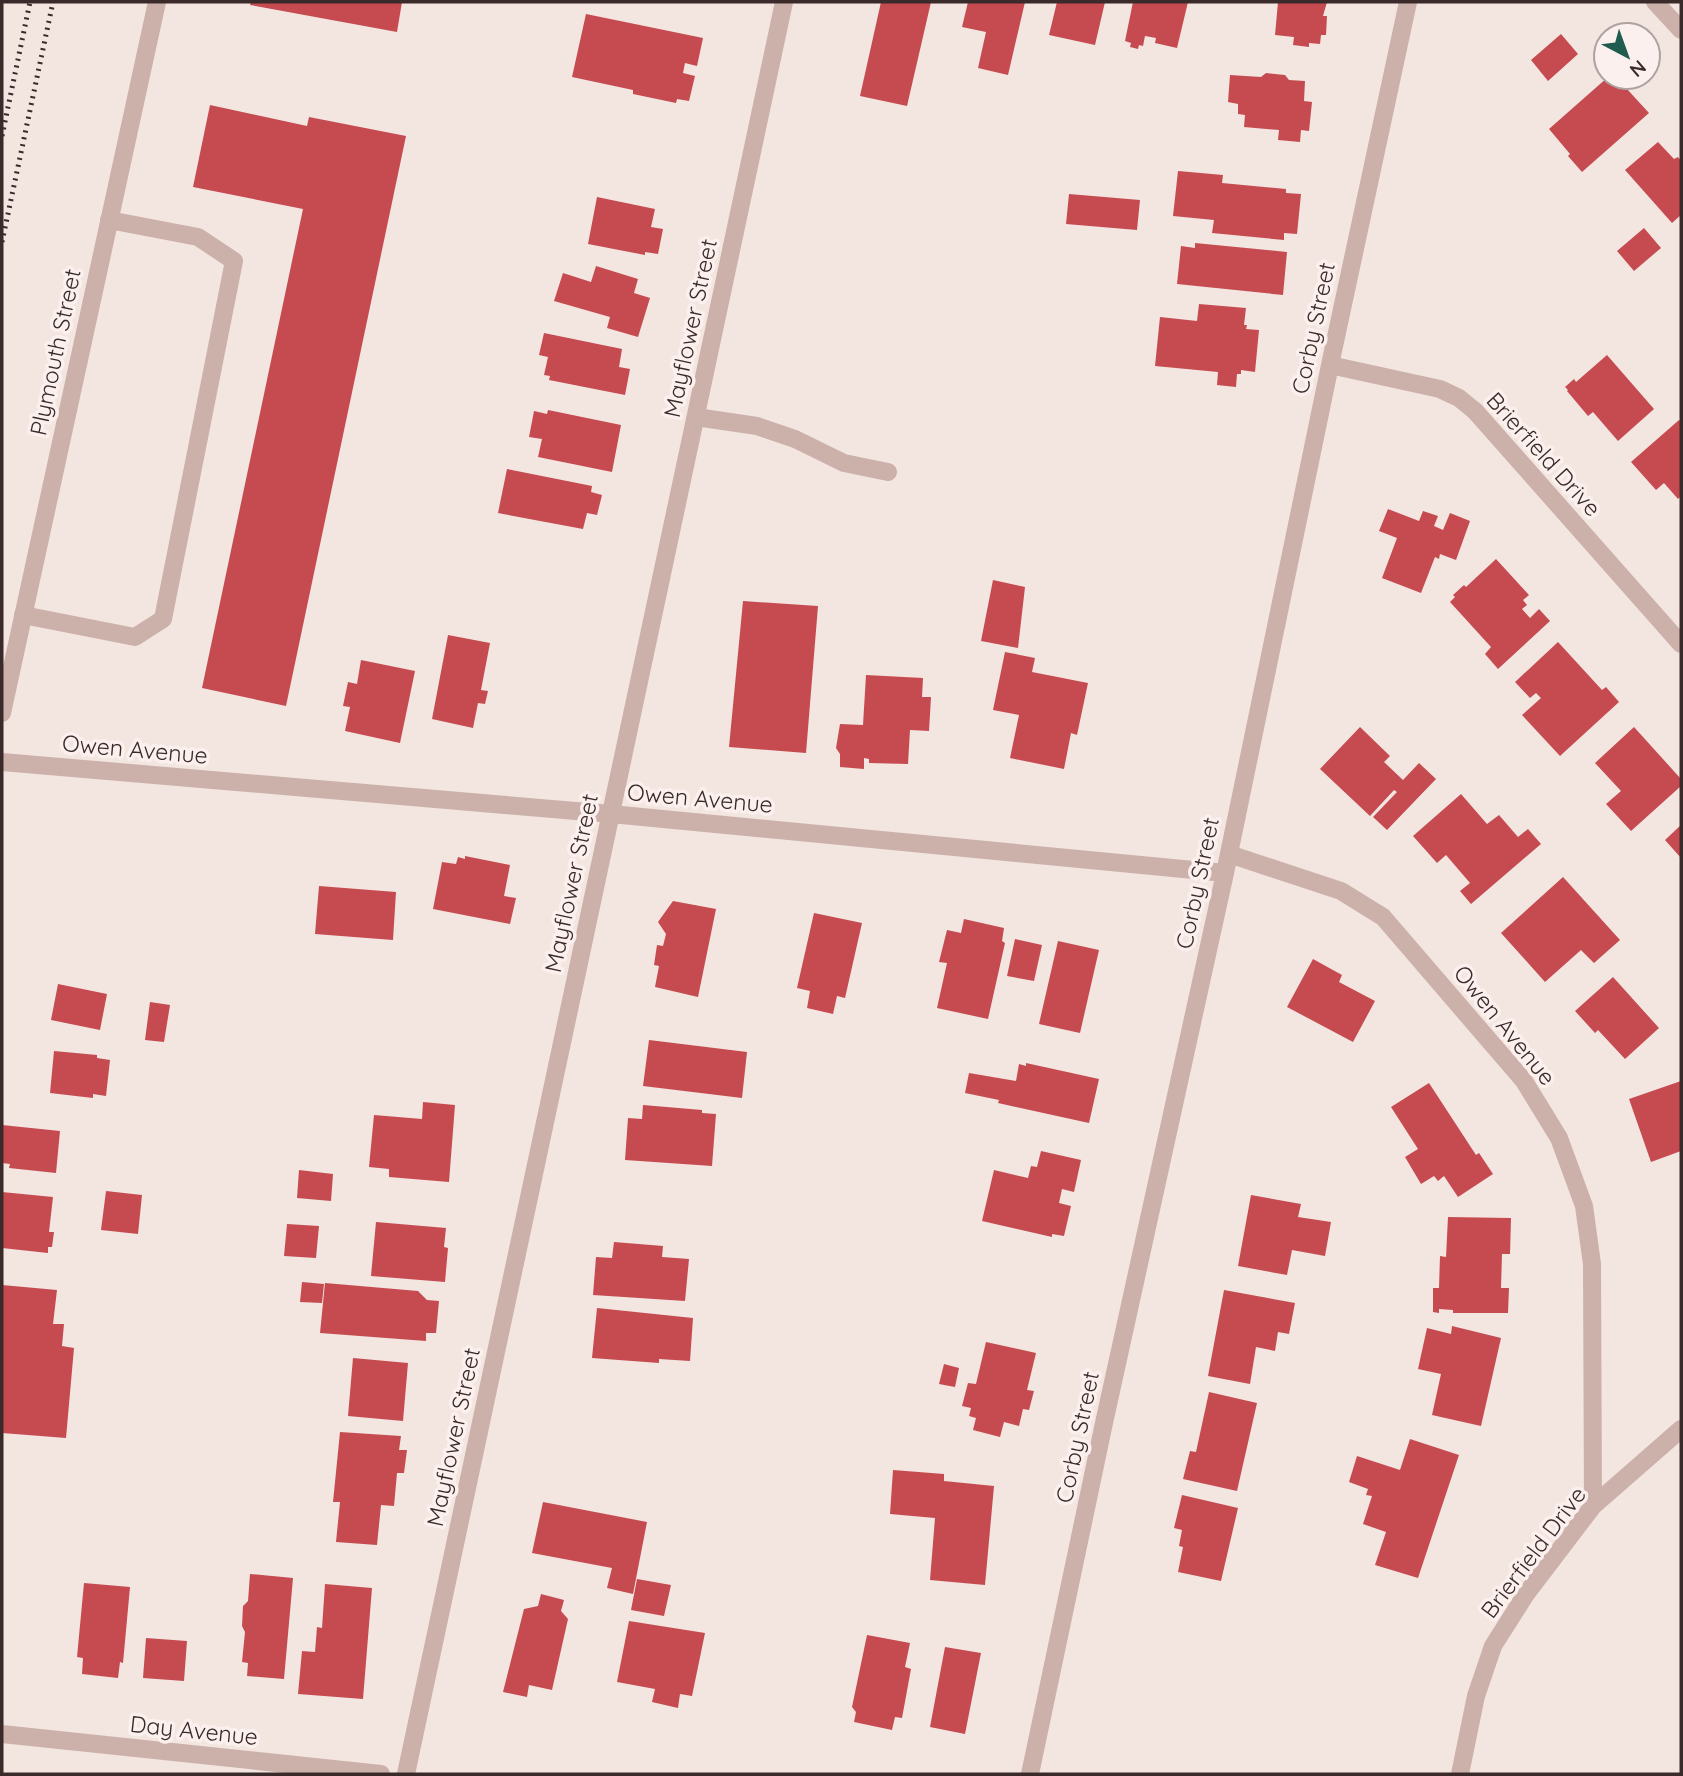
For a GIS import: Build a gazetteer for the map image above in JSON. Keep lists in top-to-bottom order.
{
  "streets": {
    "street": [
      "Mayflower Street",
      "Corby Street",
      "Plymouth Street",
      "Brierfield Drive",
      "Owen Avenue",
      "Day Avenue"
    ]
  },
  "crossings": [
    ["Mayflower Street", "Owen Avenue"],
    ["Corby Street", "Brierfield Drive"],
    ["Corby Street", "Owen Avenue"],
    ["Brierfield Drive", "Owen Avenue"]
  ],
  "north": "bottom right"
}
